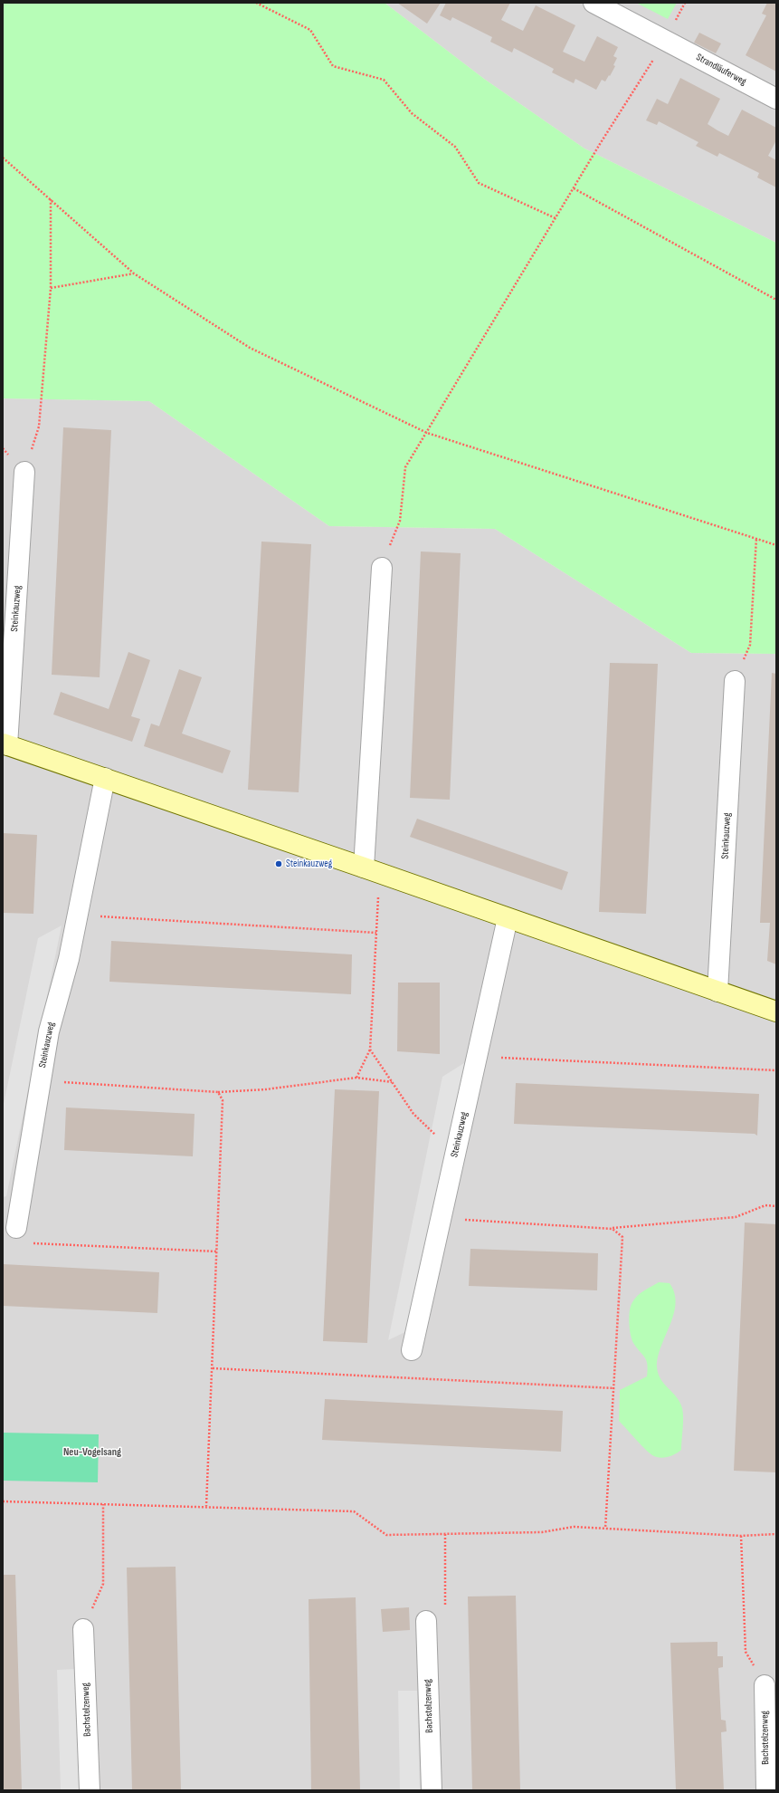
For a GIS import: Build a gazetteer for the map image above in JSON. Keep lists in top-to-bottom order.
{
  "streets": {
    "street": ["Strandläuferweg", "Steinkauzweg", "Bachstelzenweg"]
  },
  "districts": ["Neu-Vogelsang"],
  "places": ["Steinkauzweg"]
}
